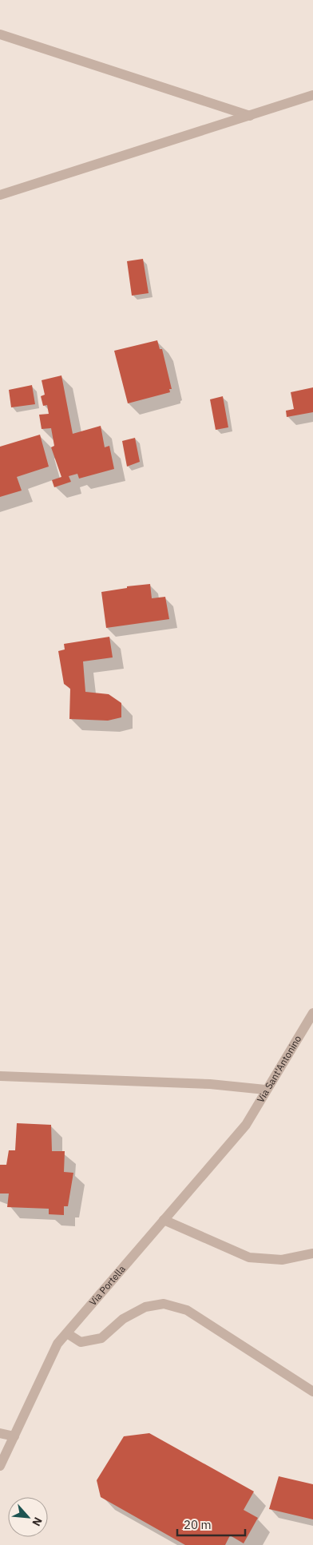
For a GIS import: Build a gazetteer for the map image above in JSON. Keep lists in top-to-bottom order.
{
  "streets": {
    "street": ["Via Sant'Antonino", "Via Portella"]
  },
  "crossings": [
    ["Via Sant'Antonino", "Via Portella"]
  ],
  "scale_bar": "20 m",
  "north": "bottom right"
}
